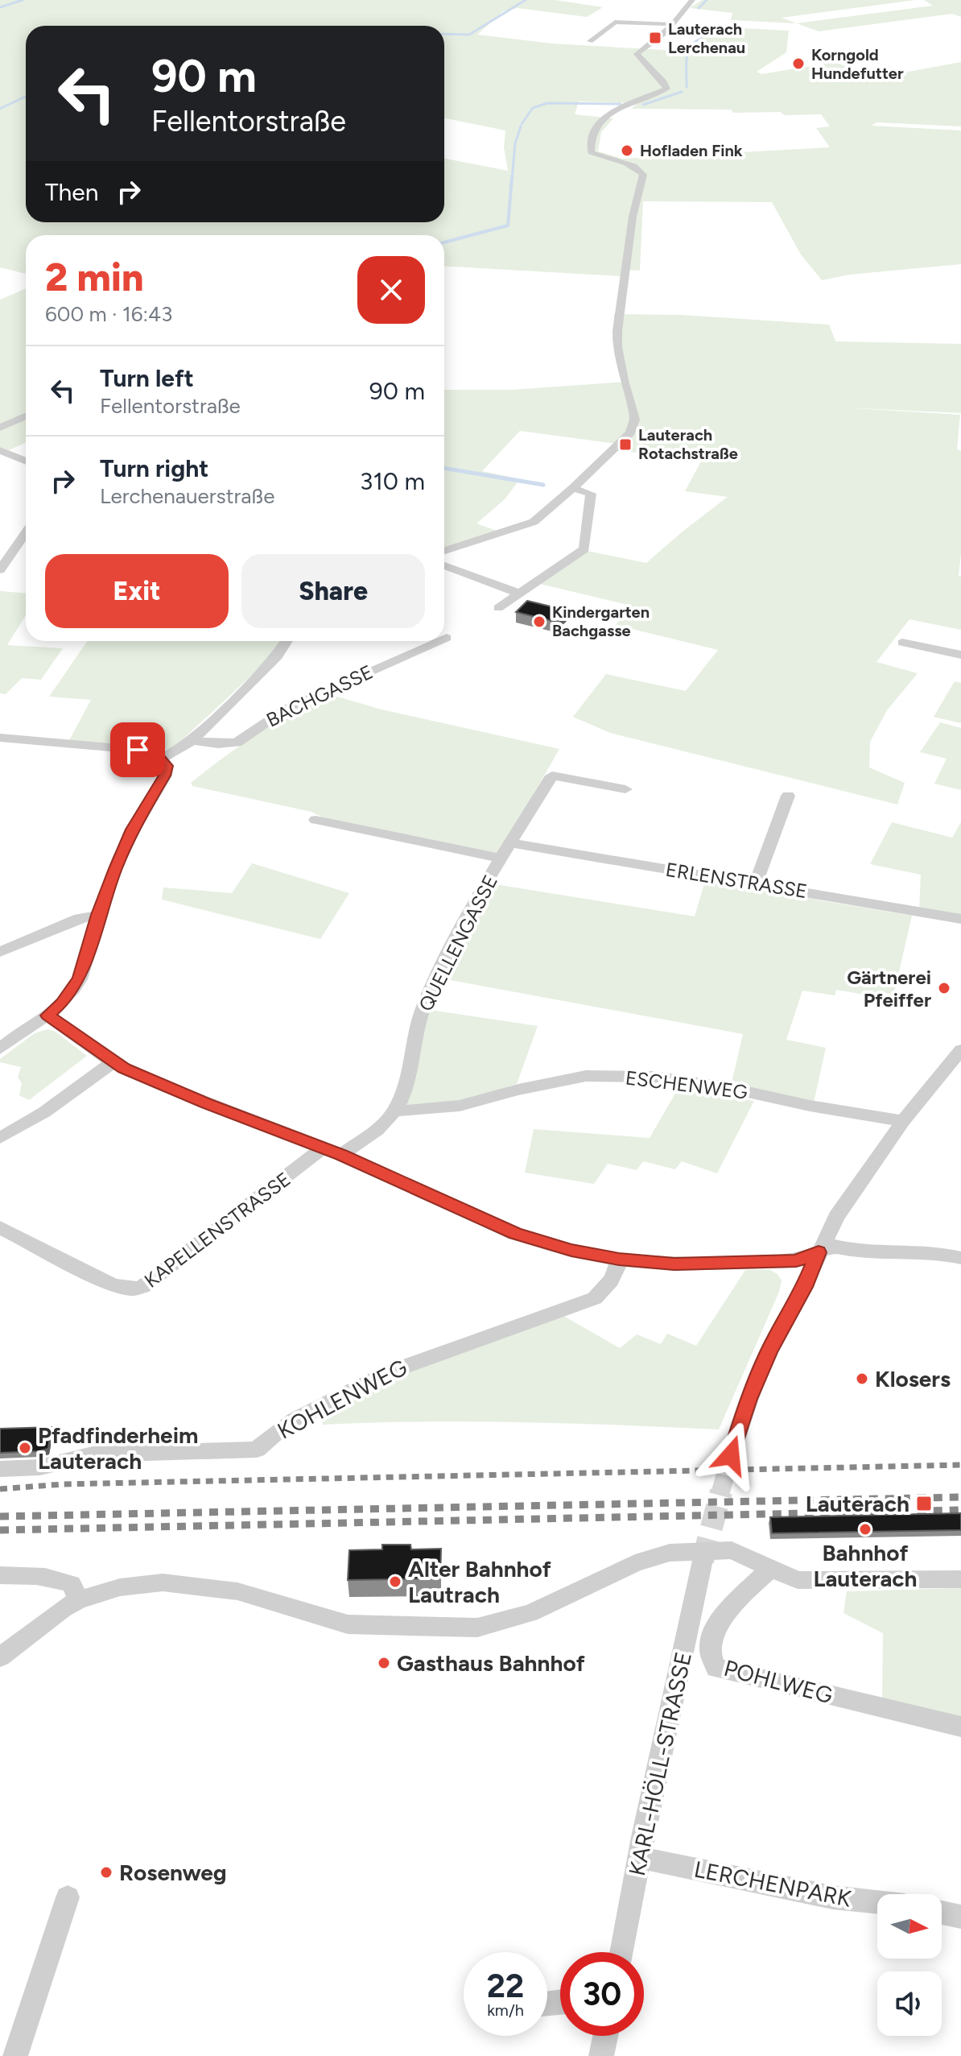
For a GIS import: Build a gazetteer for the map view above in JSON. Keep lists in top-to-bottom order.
{
  "streets": {
    "street": [
      "BACHGASSE",
      "ERLENSTRASSE",
      "QUELLENGASSE",
      "ESCHENWEG",
      "KAPELLENSTRASSE",
      "KOHLENWEG",
      "POHLWEG",
      "KARL-HÖLL-STRASSE",
      "LERCHENPARK"
    ]
  },
  "crossings": [
    ["ERLENSTRASSE", "QUELLENGASSE"],
    ["QUELLENGASSE", "ESCHENWEG"],
    ["KARL-HÖLL-STRASSE", "LERCHENPARK"]
  ],
  "places": {
    "transit": ["Lauterach Lerchenau", "Lauterach Rotachstraße", "Lauterach"],
    "other": [
      "Korngold Hundefutter",
      "Hofladen Fink",
      "Kindergarten Bachgasse",
      "Gärtnerei Pfeiffer",
      "Klosers",
      "Pfadfinderheim Lauterach",
      "Bahnhof Lauterach",
      "Alter Bahnhof Lautrach",
      "Gasthaus Bahnhof",
      "Rosenweg"
    ]
  },
  "north": "right",
  "page": {
    "turn": ["90 m", "Fellentorstraße"],
    "then": "Then",
    "heading": ["2 min", "600 m · 16:43"],
    "list": [
      {
        "name": "Turn left",
        "note": "Fellentorstraße",
        "value": "90 m"
      },
      {
        "name": "Turn right",
        "note": "Lerchenauerstraße",
        "value": "310 m"
      }
    ],
    "buttons": ["Exit", "Share"],
    "speed": "22 km/h",
    "limit": "30"
  }
}
